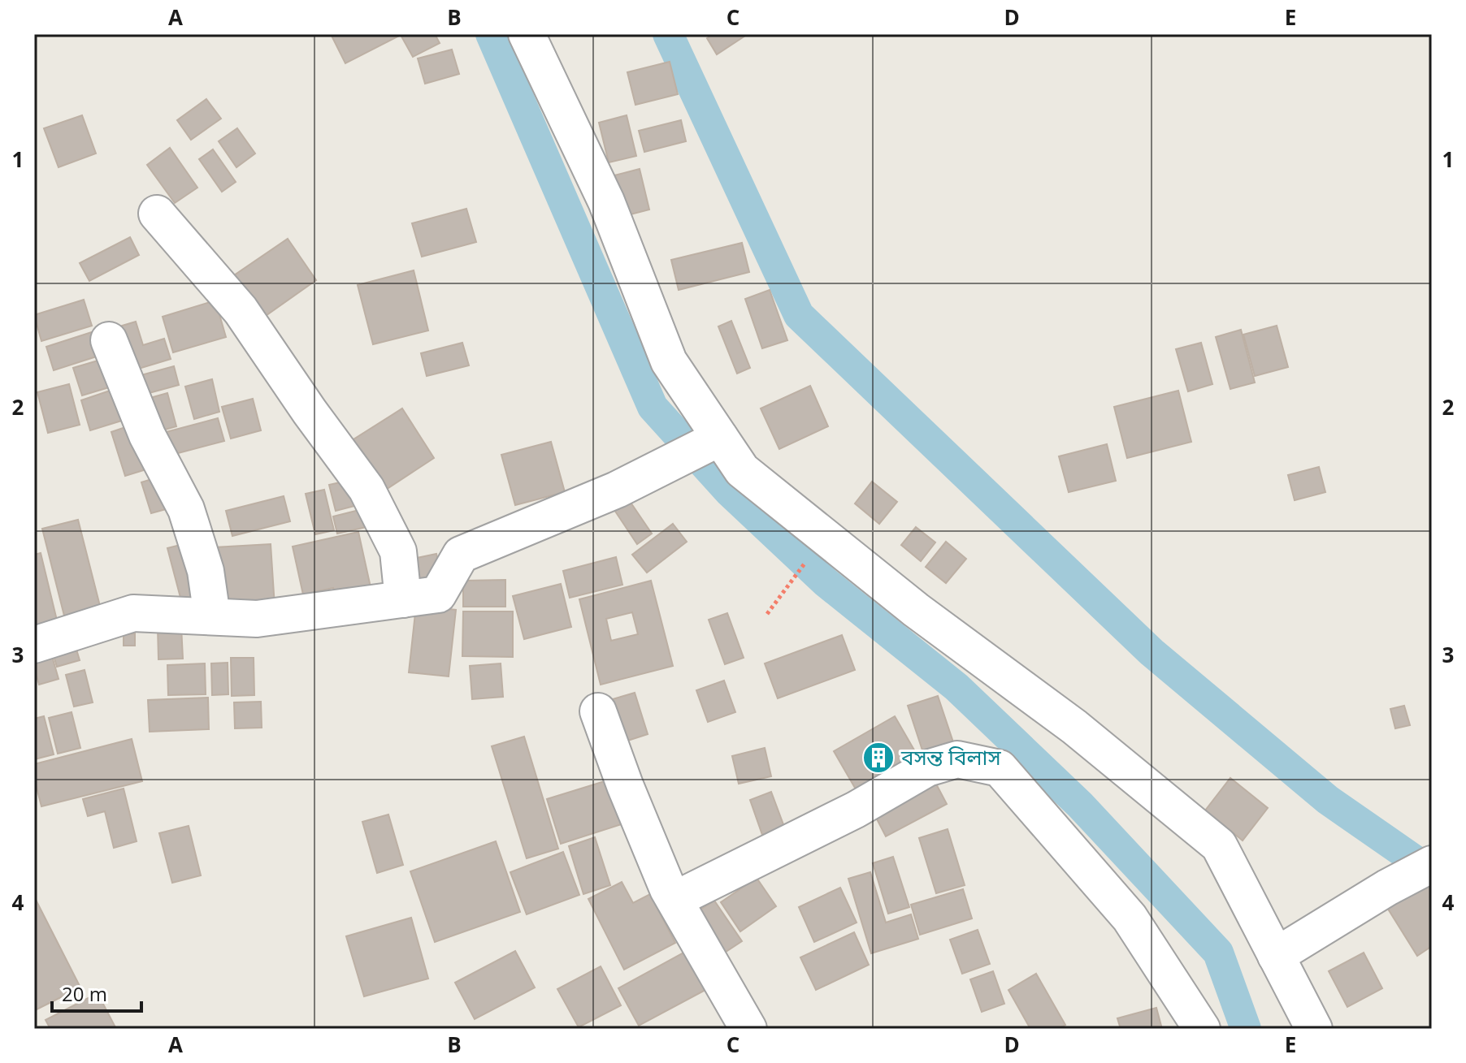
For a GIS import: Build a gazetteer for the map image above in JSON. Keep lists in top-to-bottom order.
{
  "places": {
    "building": ["বসন্ত বিলাস"]
  },
  "scale_bar": "20 m",
  "grid": {
    "columns": [
      "A",
      "B",
      "C",
      "D",
      "E"
    ],
    "rows": [
      "1",
      "2",
      "3",
      "4"
    ]
  }
}
